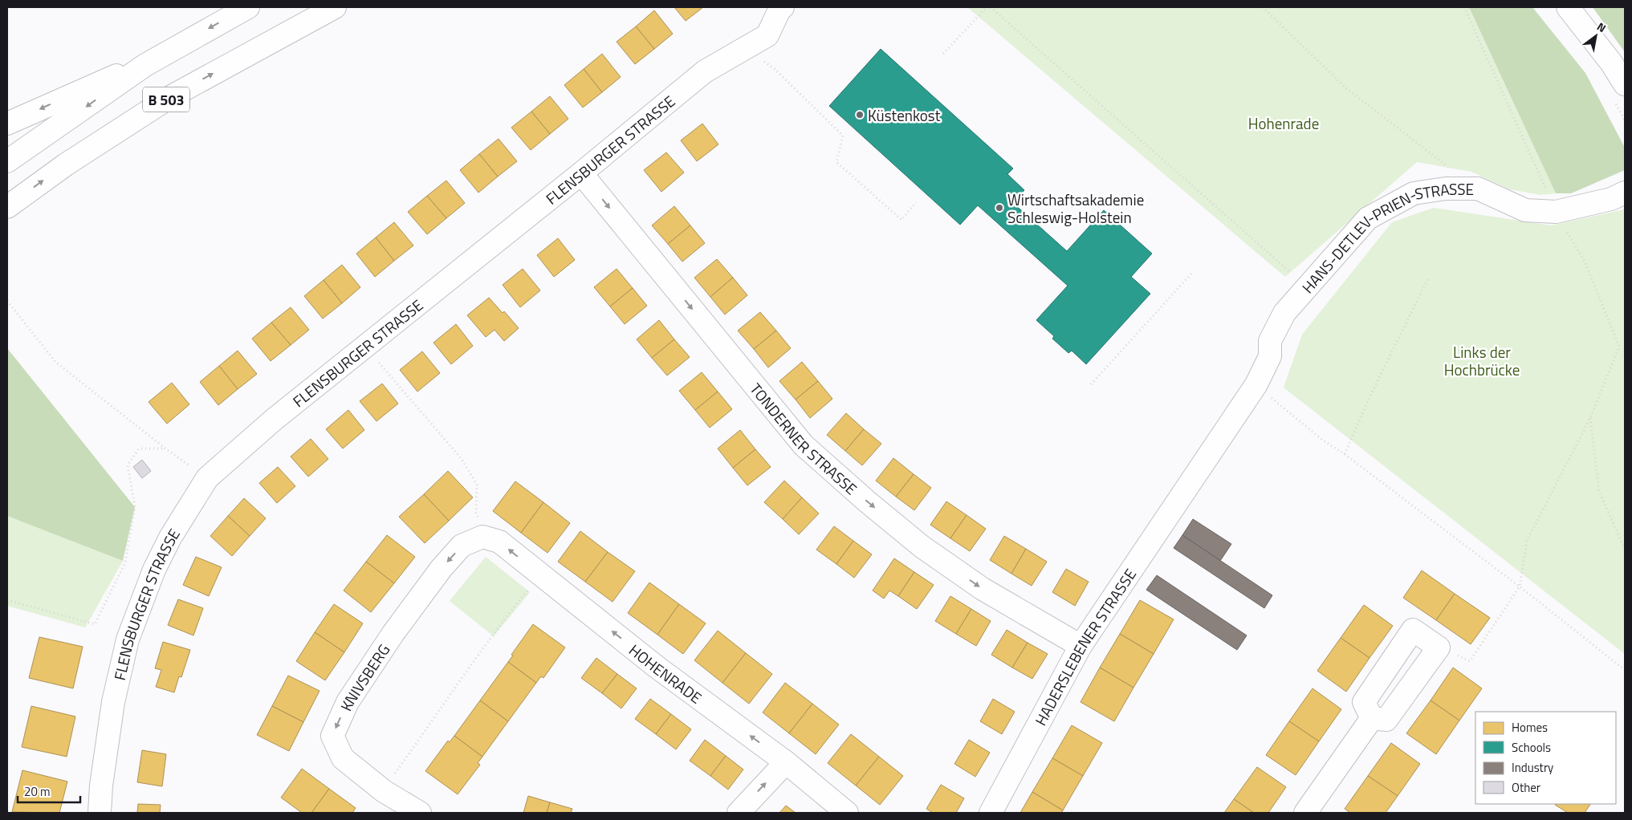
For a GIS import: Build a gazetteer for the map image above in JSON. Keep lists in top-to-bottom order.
{
  "streets": {
    "main road": [
      "B 503",
      "FLENSBURGER STRASSE",
      "HANS-DETLEV-PRIEN-STRASSE",
      "TONDERNER STRASSE",
      "HADERSLEBENER STRASSE",
      "HOHENRADE",
      "KNIVSBERG"
    ]
  },
  "crossings": [
    ["FLENSBURGER STRASSE", "TONDERNER STRASSE"],
    ["HANS-DETLEV-PRIEN-STRASSE", "HADERSLEBENER STRASSE"],
    ["TONDERNER STRASSE", "HADERSLEBENER STRASSE"],
    ["HOHENRADE", "KNIVSBERG"]
  ],
  "one_way": ["TONDERNER STRASSE", "HOHENRADE", "KNIVSBERG"],
  "parks": ["Hohenrade", "Links der Hochbrücke"],
  "places": ["Küstenkost", "Wirtschaftsakademie Schleswig-Holstein"],
  "legend": [
    "Homes",
    "Schools",
    "Industry",
    "Other"
  ],
  "scale_bar": "20 m",
  "north": "top right"
}
